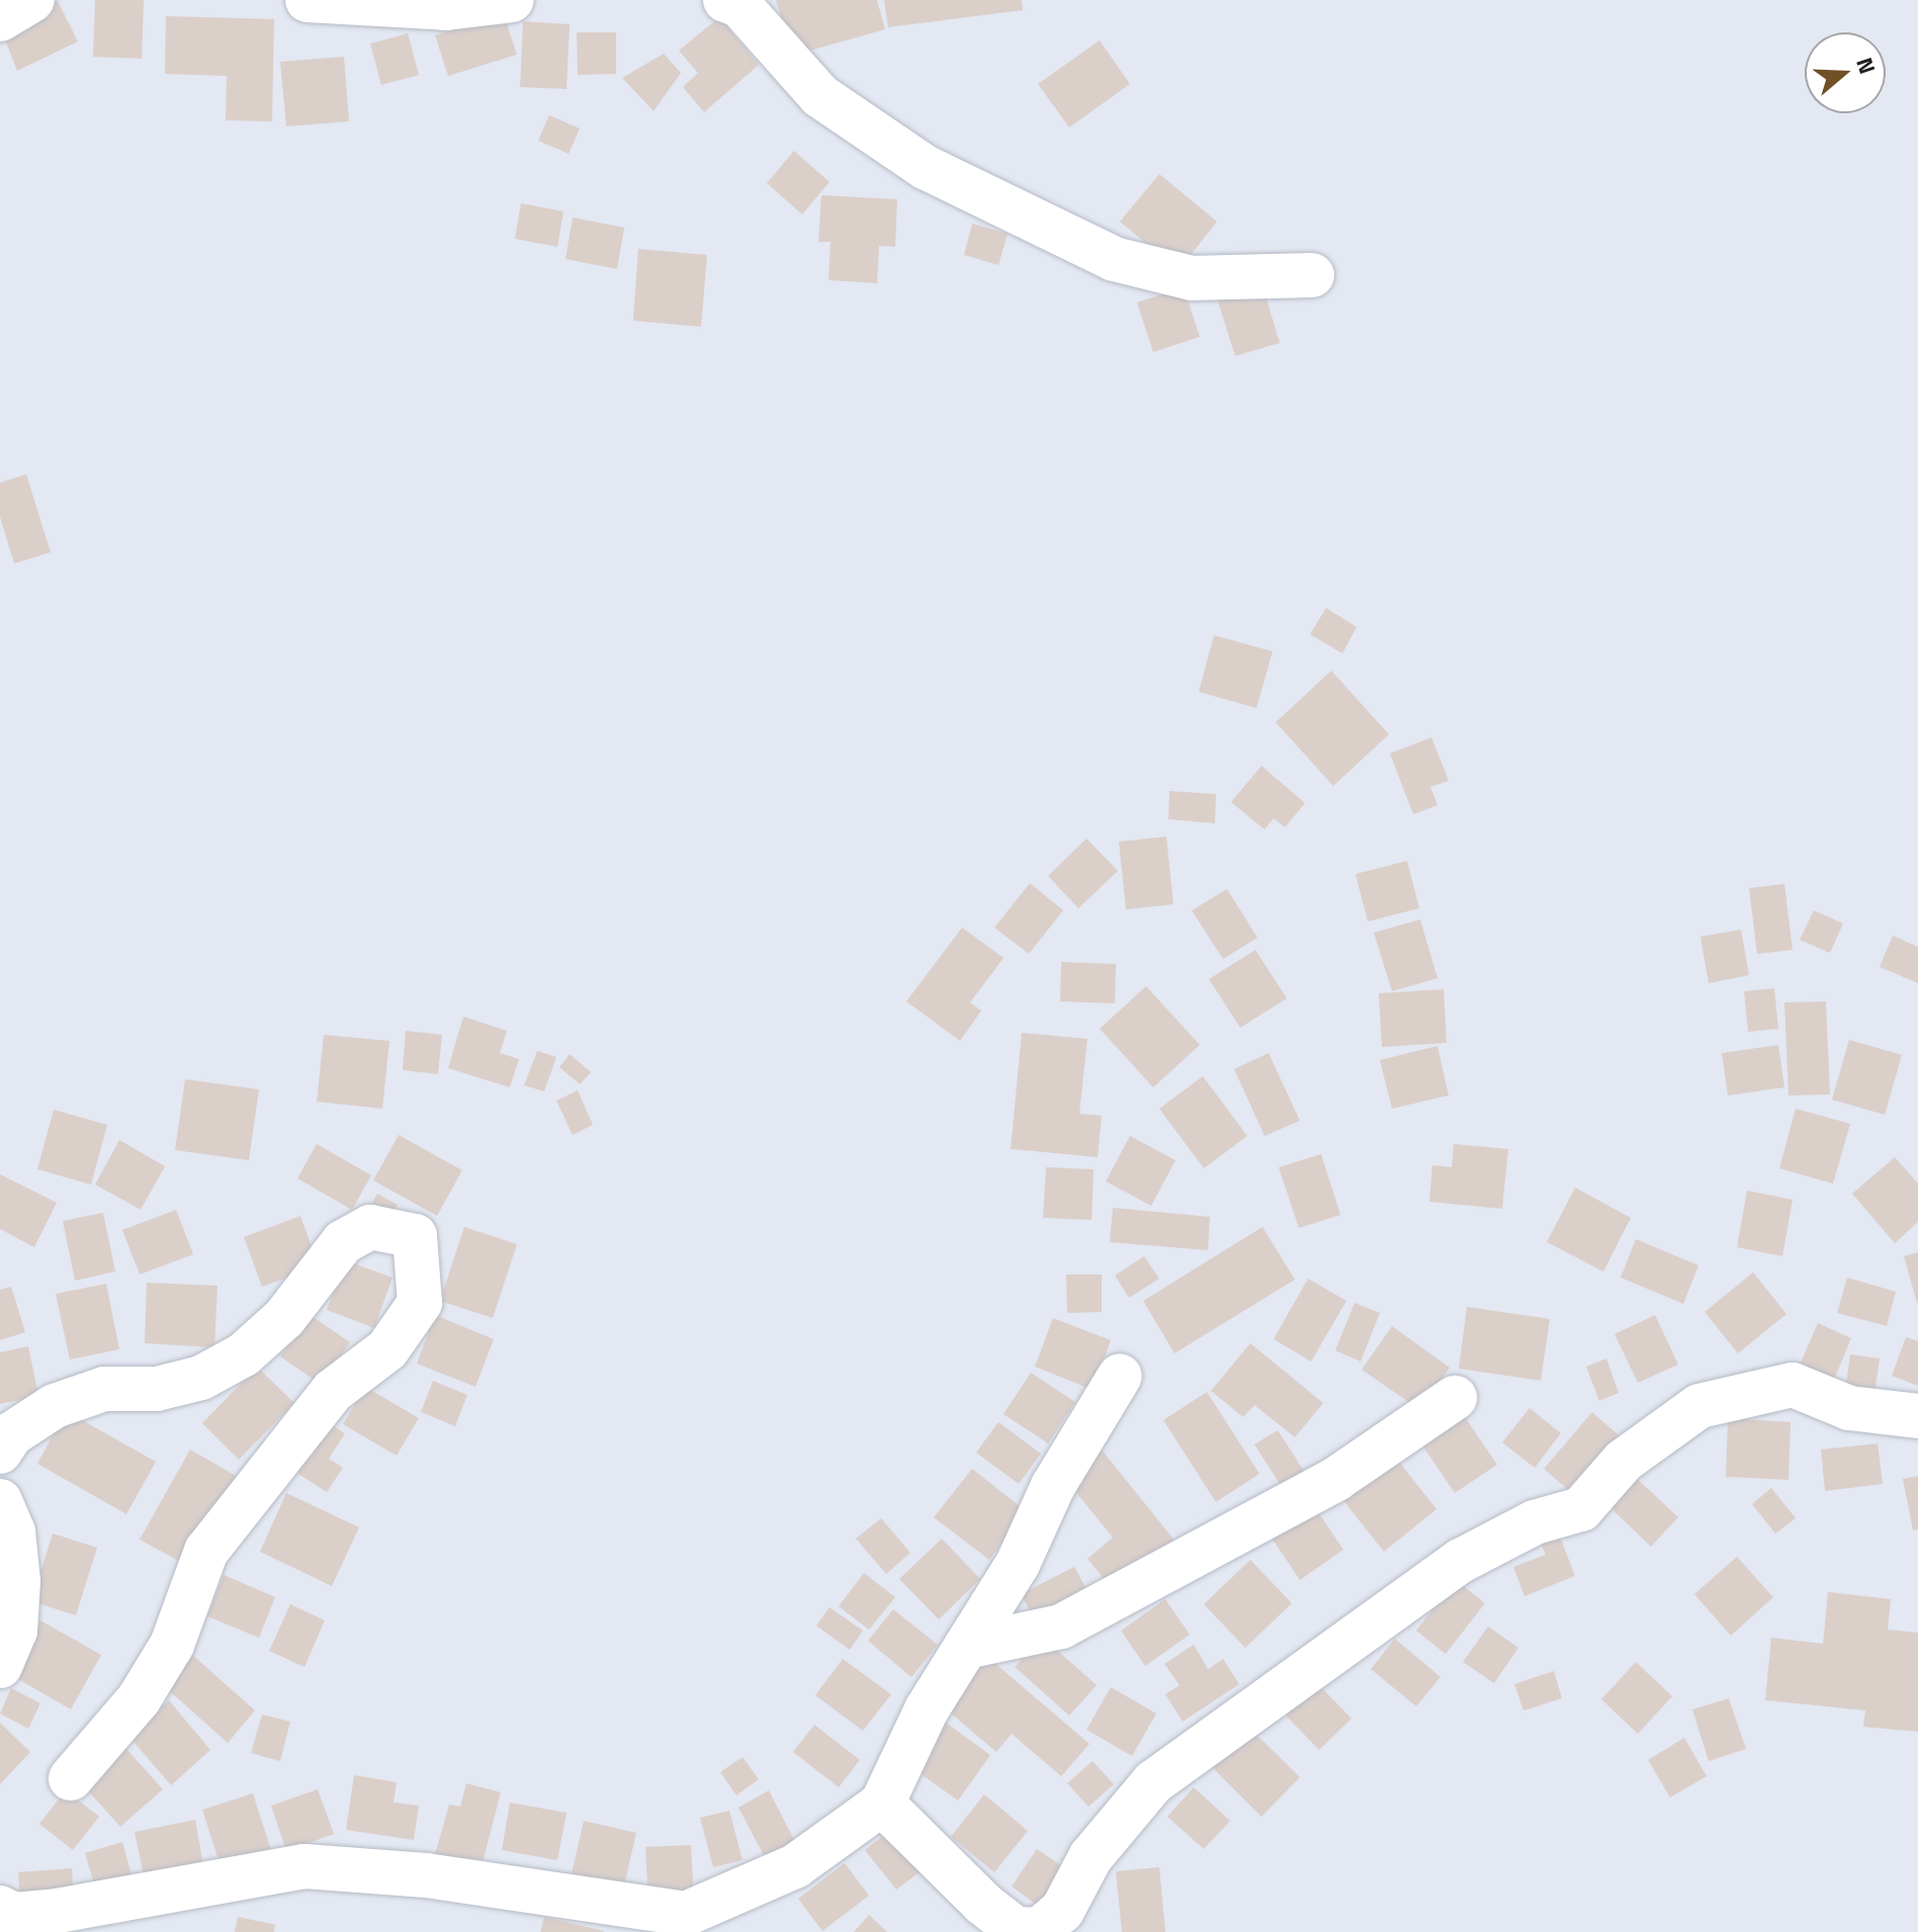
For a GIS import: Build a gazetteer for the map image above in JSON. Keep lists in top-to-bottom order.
{
  "north": "right"
}
